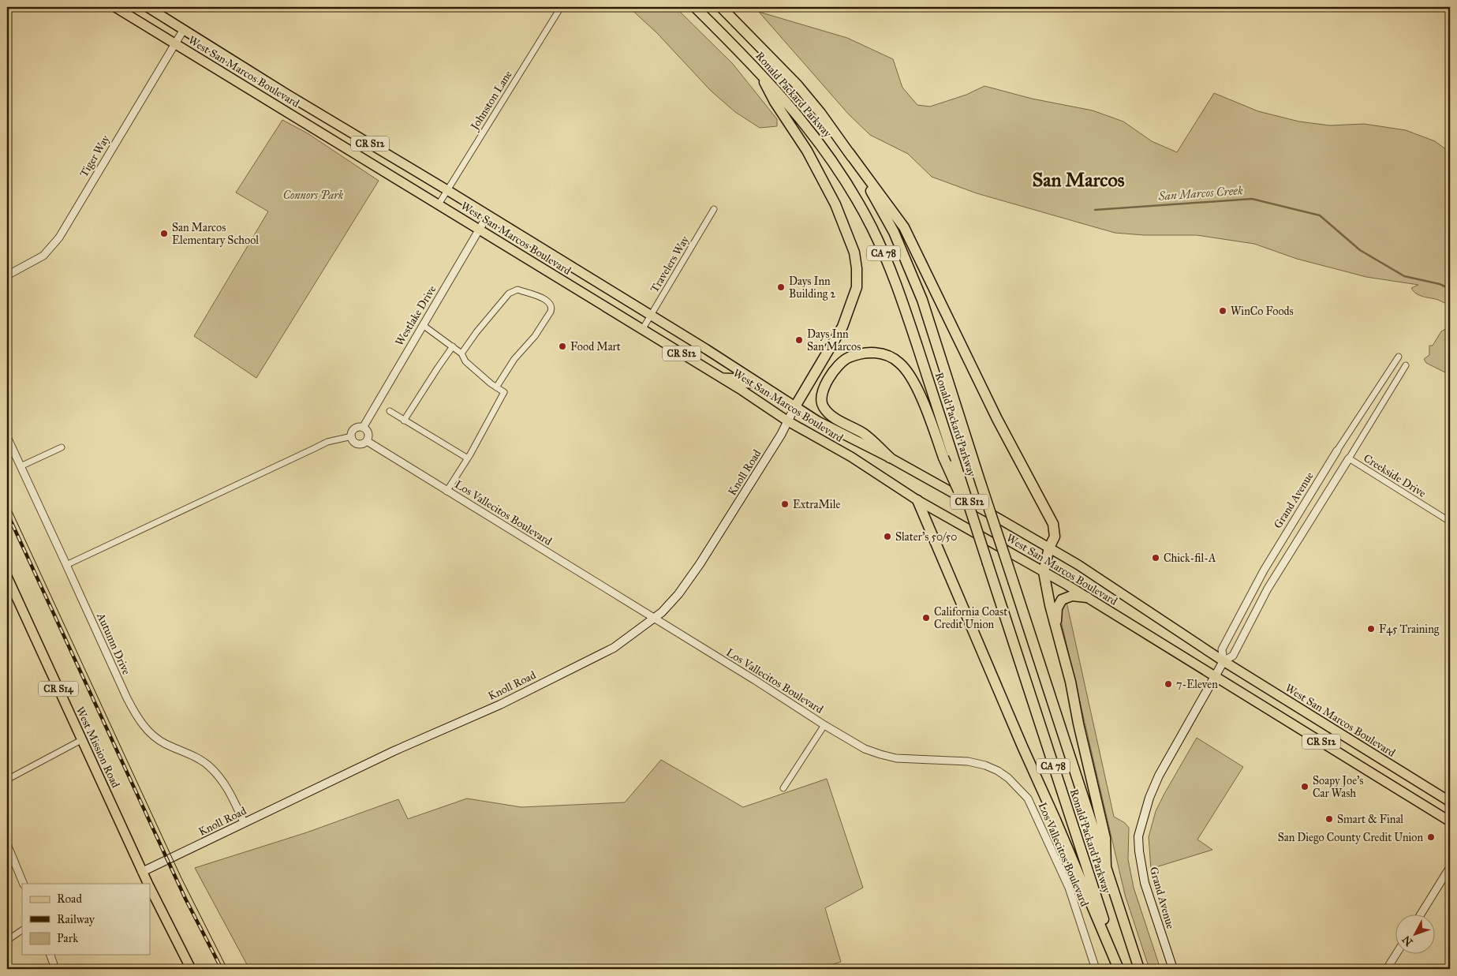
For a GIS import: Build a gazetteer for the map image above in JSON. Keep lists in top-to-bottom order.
{
  "streets": {
    "highway": ["Ronald Packard Parkway", "CA 78"],
    "main road": [
      "West San Marcos Boulevard",
      "CR S12",
      "Knoll Road",
      "Grand Avenue",
      "CR S14",
      "West Mission Road"
    ],
    "street": [
      "Johnston Lane",
      "Tiger Way",
      "Travelers Way",
      "Westlake Drive",
      "Creekside Drive",
      "Los Vallecitos Boulevard",
      "Autumn Drive"
    ]
  },
  "crossings": [
    ["West San Marcos Boulevard", "Johnston Lane"],
    ["West San Marcos Boulevard", "Tiger Way"],
    ["West San Marcos Boulevard", "Travelers Way"],
    ["West San Marcos Boulevard", "Westlake Drive"],
    ["West San Marcos Boulevard", "Knoll Road"],
    ["West San Marcos Boulevard", "Grand Avenue"],
    ["Westlake Drive", "Los Vallecitos Boulevard"],
    ["Knoll Road", "Los Vallecitos Boulevard"],
    ["Knoll Road", "Autumn Drive"],
    ["Knoll Road", "West Mission Road"],
    ["Creekside Drive", "Grand Avenue"]
  ],
  "districts": ["San Marcos"],
  "water": ["San Marcos Creek"],
  "parks": ["Connors Park"],
  "places": [
    "San Marcos Elementary School",
    "Days Inn Building 2",
    "WinCo Foods",
    "Days Inn San Marcos",
    "Food Mart",
    "ExtraMile",
    "Slater's 50/50",
    "Chick-fil-A",
    "California Coast Credit Union",
    "F45 Training",
    "7-Eleven",
    "Soapy Joe's Car Wash",
    "Smart & Final",
    "San Diego County Credit Union"
  ],
  "legend": ["Road", "Railway", "Park"],
  "north": "bottom left"
}
